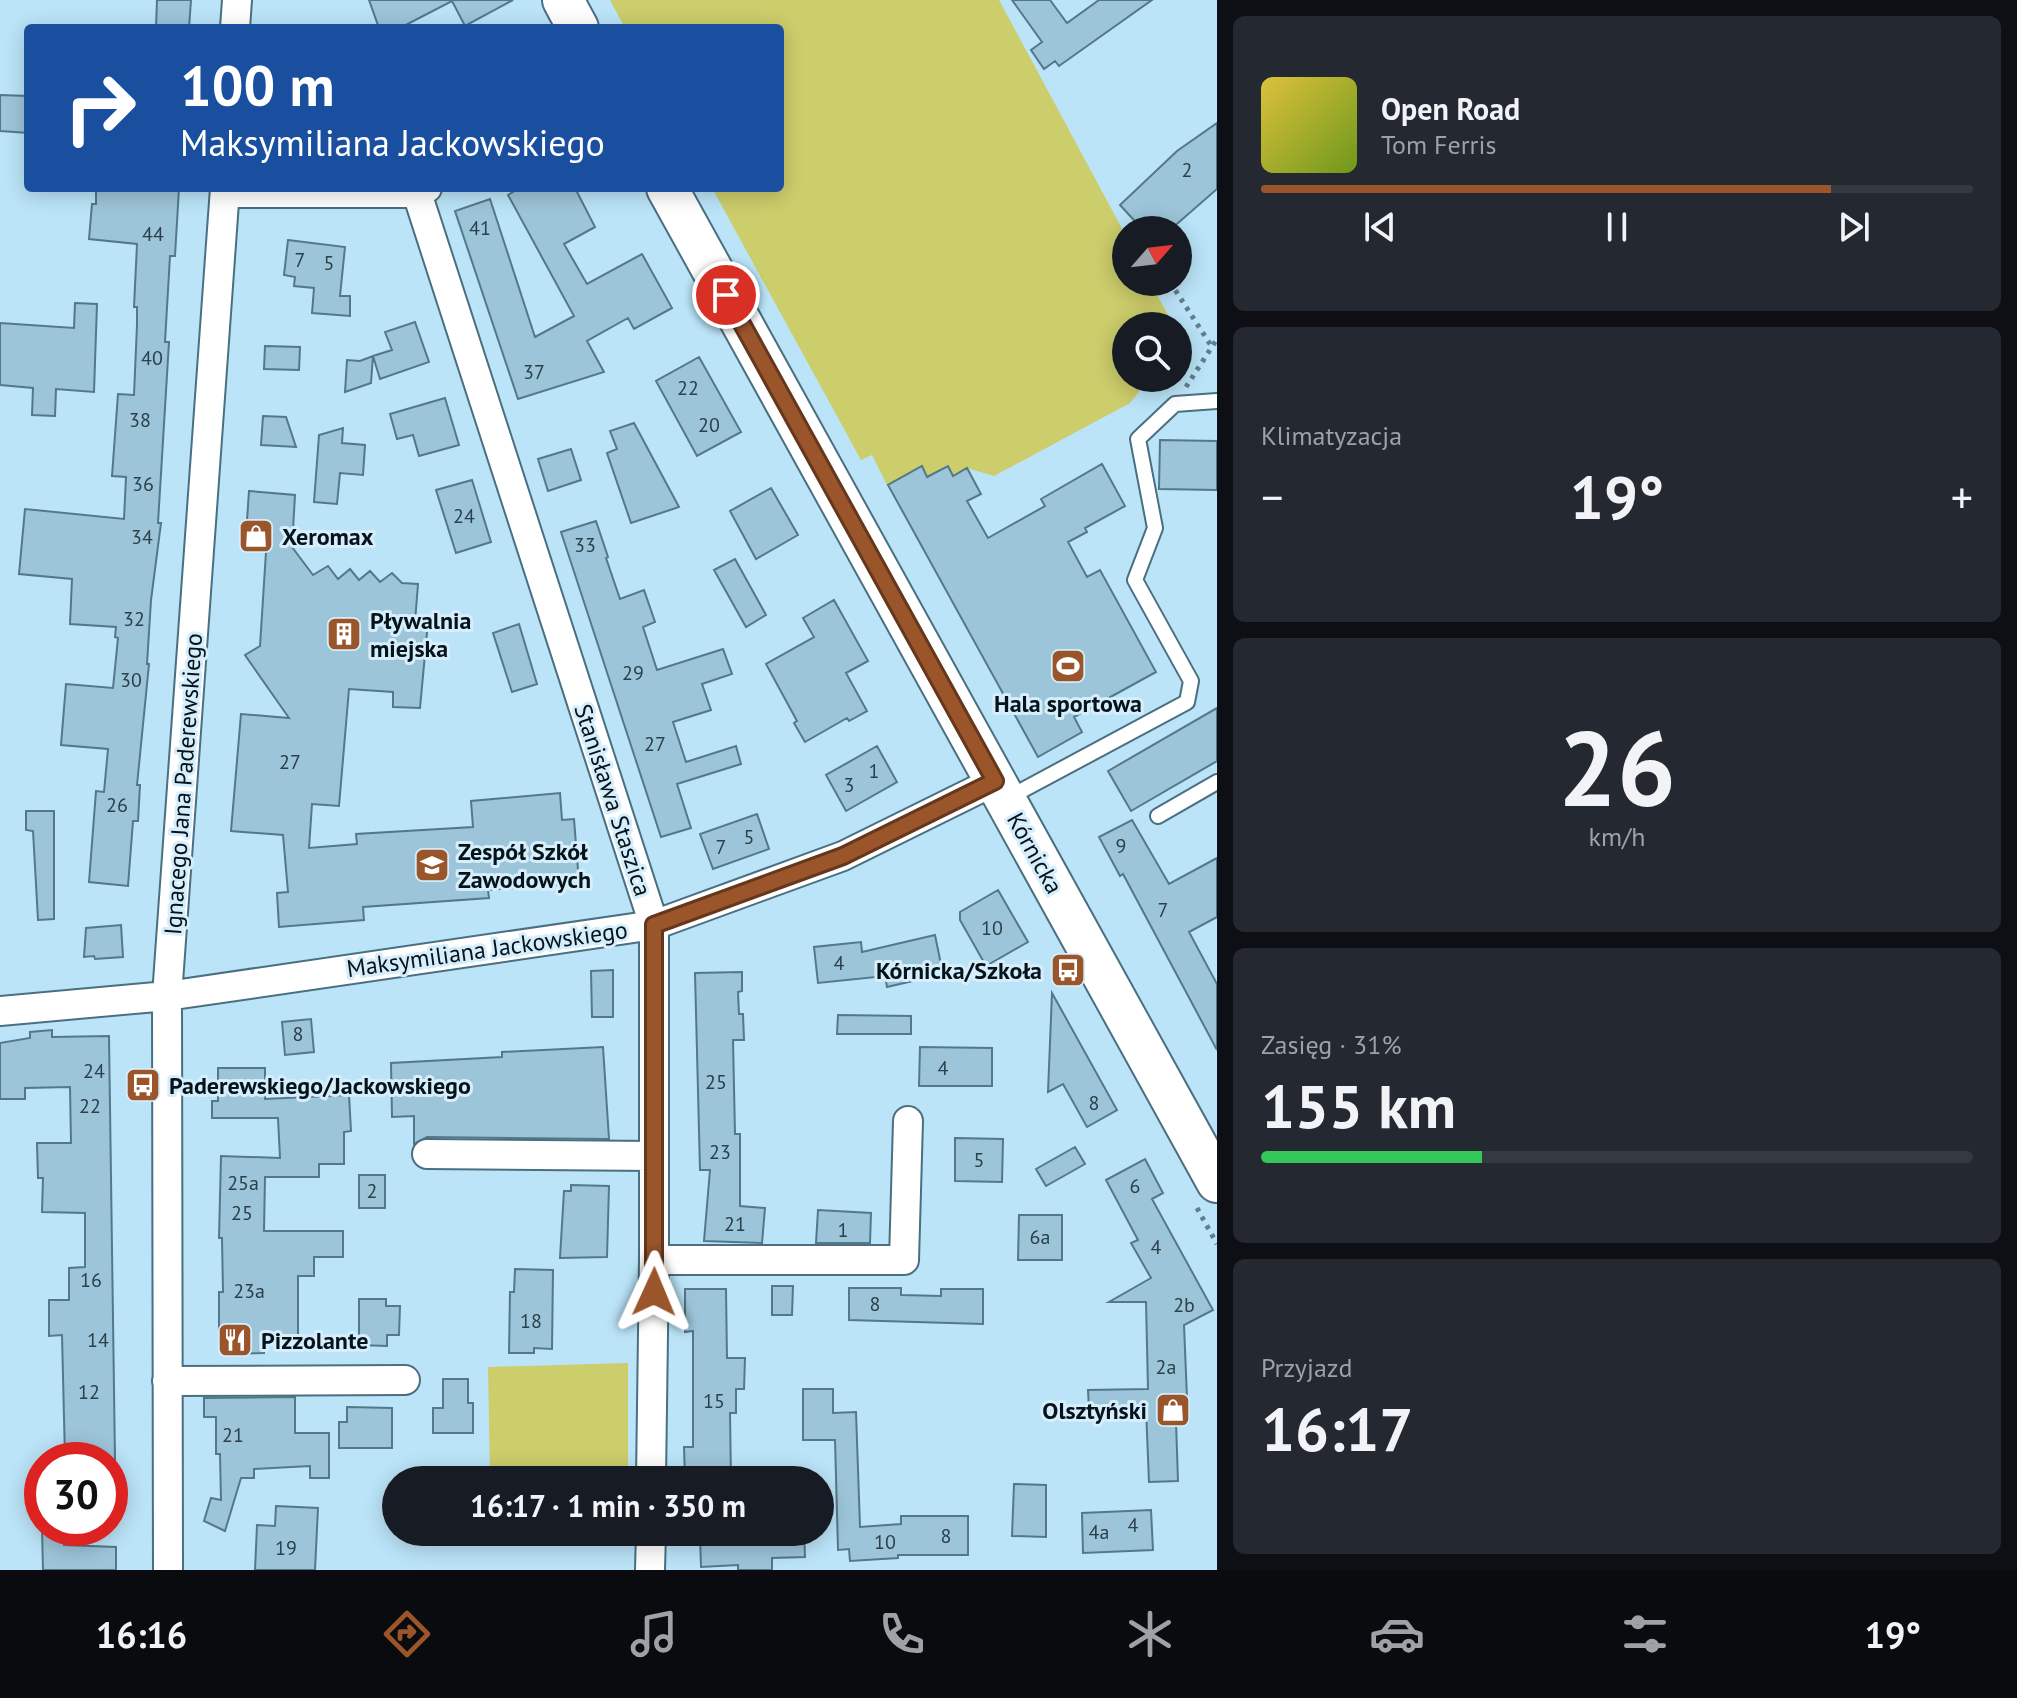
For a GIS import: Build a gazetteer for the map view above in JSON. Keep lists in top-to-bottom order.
{
  "streets": {
    "street": [
      "Ignacego Jana Paderewskiego",
      "Stanisława Staszica",
      "Kórnicka",
      "Maksymiliana Jackowskiego"
    ]
  },
  "crossings": [
    ["Ignacego Jana Paderewskiego", "Maksymiliana Jackowskiego"],
    ["Stanisława Staszica", "Maksymiliana Jackowskiego"],
    ["Kórnicka", "Maksymiliana Jackowskiego"]
  ],
  "places": {
    "shop": ["Xeromax", "Olsztyński"],
    "building": ["Pływalnia miejska"],
    "sports": ["Hala sportowa"],
    "school or university": ["Zespół Szkół Zawodowych"],
    "bus stop": ["Kórnicka/Szkoła", "Paderewskiego/Jackowskiego"],
    "restaurant": ["Pizzolante"]
  },
  "house_numbers": [
    "2",
    "41",
    "44",
    "7",
    "5",
    "40",
    "37",
    "22",
    "38",
    "20",
    "36",
    "24",
    "34",
    "33",
    "32",
    "29",
    "30",
    "27",
    "27",
    "1",
    "3",
    "26",
    "5",
    "9",
    "7",
    "7",
    "10",
    "4",
    "8",
    "4",
    "24",
    "25",
    "8",
    "22",
    "23",
    "5",
    "25a",
    "6",
    "2",
    "25",
    "21",
    "1",
    "6a",
    "4",
    "16",
    "23a",
    "8",
    "2b",
    "18",
    "14",
    "2a",
    "12",
    "15",
    "21",
    "4",
    "4a",
    "8",
    "10",
    "19"
  ],
  "north": "top right",
  "page": {
    "turn": ["100 m", "Maksymiliana Jackowskiego"],
    "song": ["Open Road", "Tom Ferris"],
    "tile": [
      "Klimatyzacja",
      ["26", "km/h"],
      ["Zasięg · 31%", "155 km"],
      ["Przyjazd", "16:17"]
    ],
    "heat": ["−", "19°", "+"],
    "limit": "30",
    "trip": "16:17 · 1 min · 350 m",
    "tabs": ["16:16", "19°"]
  }
}
